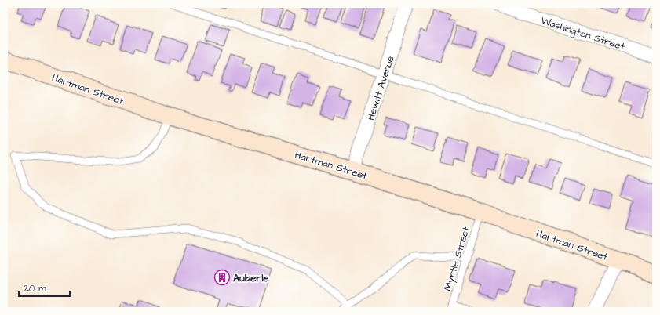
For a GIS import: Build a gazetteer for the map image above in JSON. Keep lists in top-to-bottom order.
{
  "streets": {
    "main road": ["Hartman Street"],
    "street": ["Washington Street", "Hewitt Avenue"],
    "lane": ["Myrtle Street"]
  },
  "crossings": [
    ["Hewitt Avenue", "Hartman Street"],
    ["Hartman Street", "Myrtle Street"]
  ],
  "places": {
    "building": ["Auberle"]
  },
  "scale_bar": "20 m"
}
